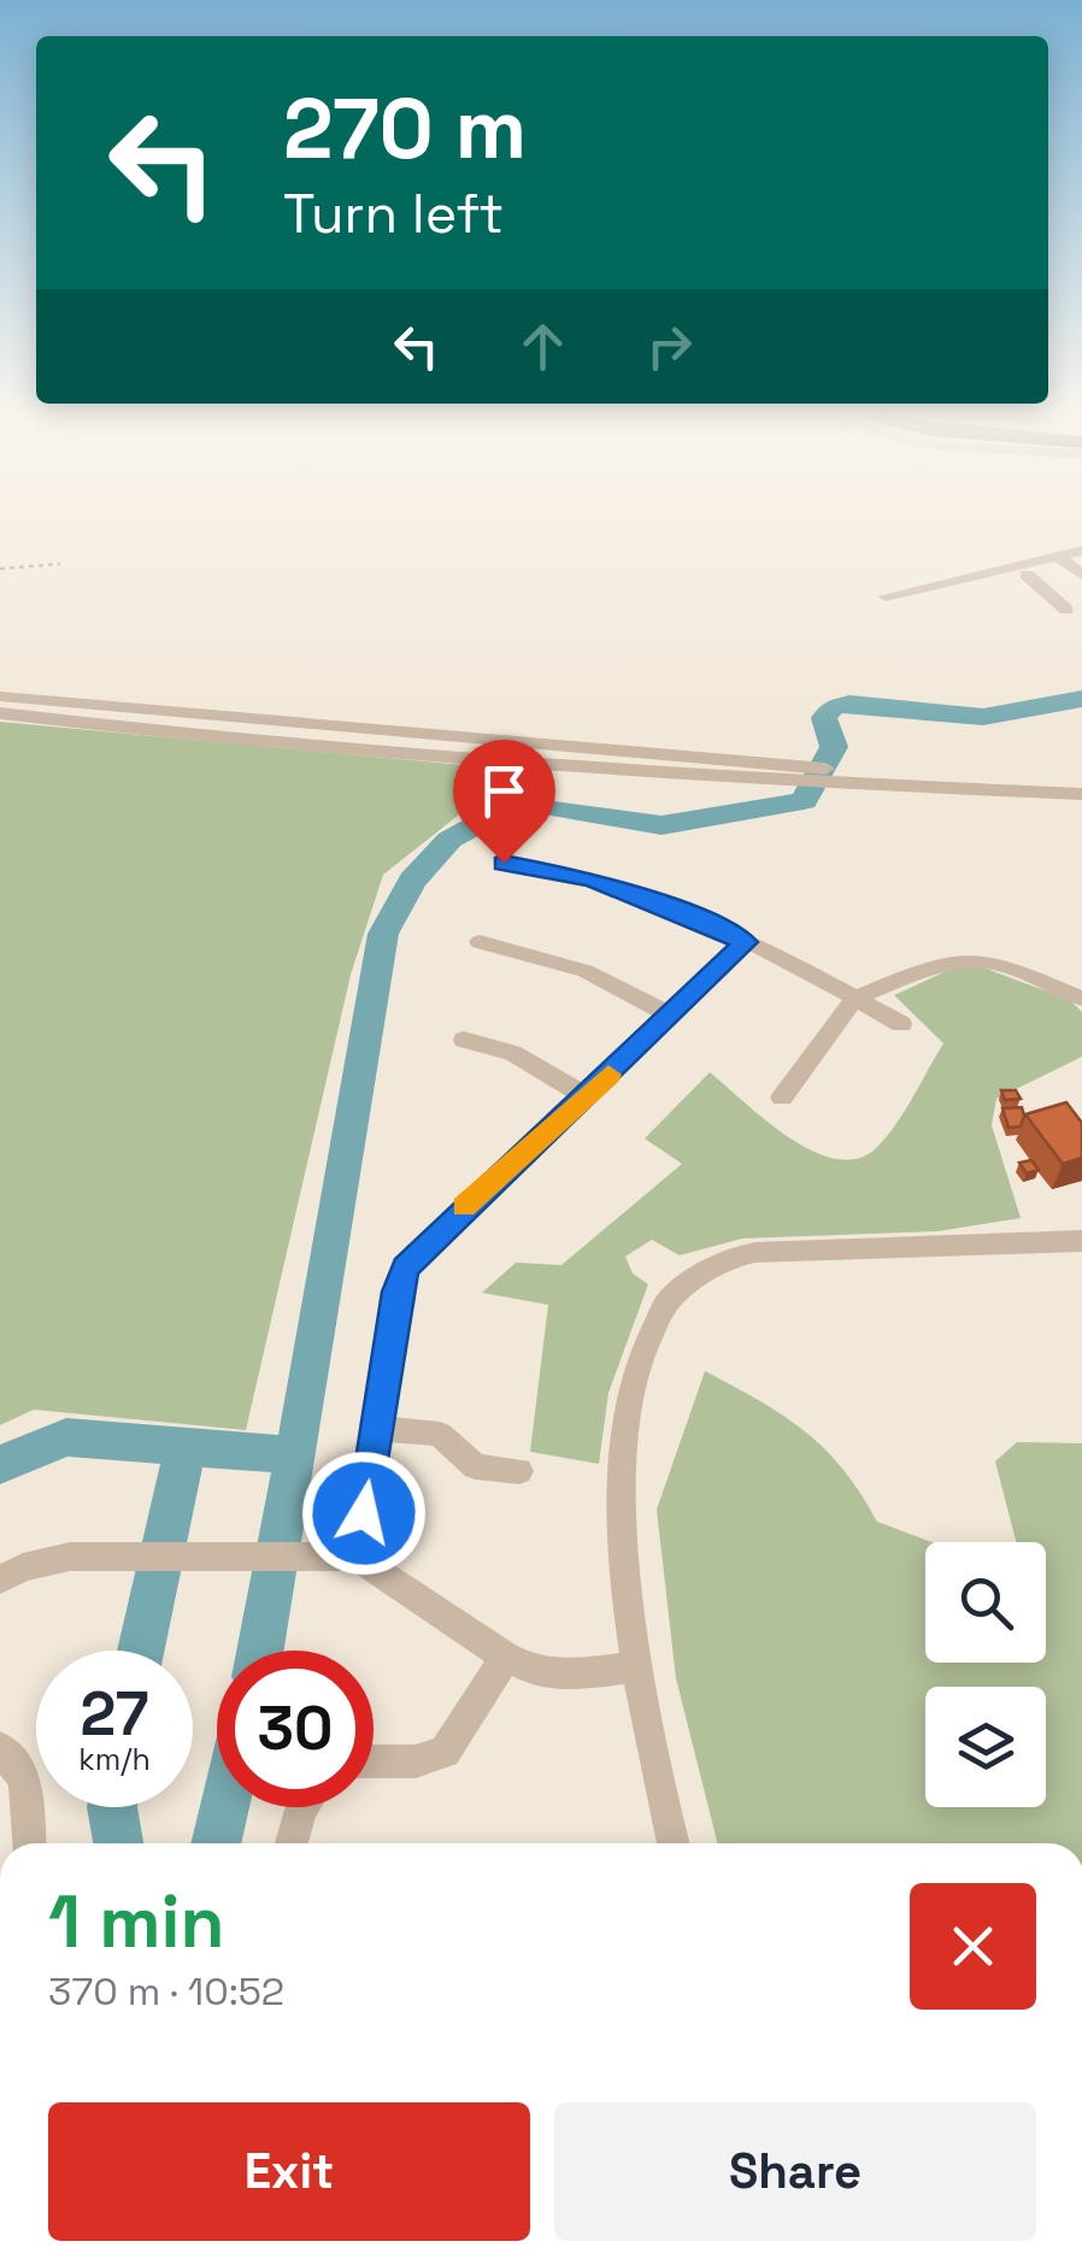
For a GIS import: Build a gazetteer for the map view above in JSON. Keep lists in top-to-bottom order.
{
  "page": {
    "turn": ["270 m", "Turn left"],
    "speed": "27 km/h",
    "limit": "30",
    "heading": ["1 min", "370 m · 10:52"],
    "buttons": ["Exit", "Share"]
  }
}
